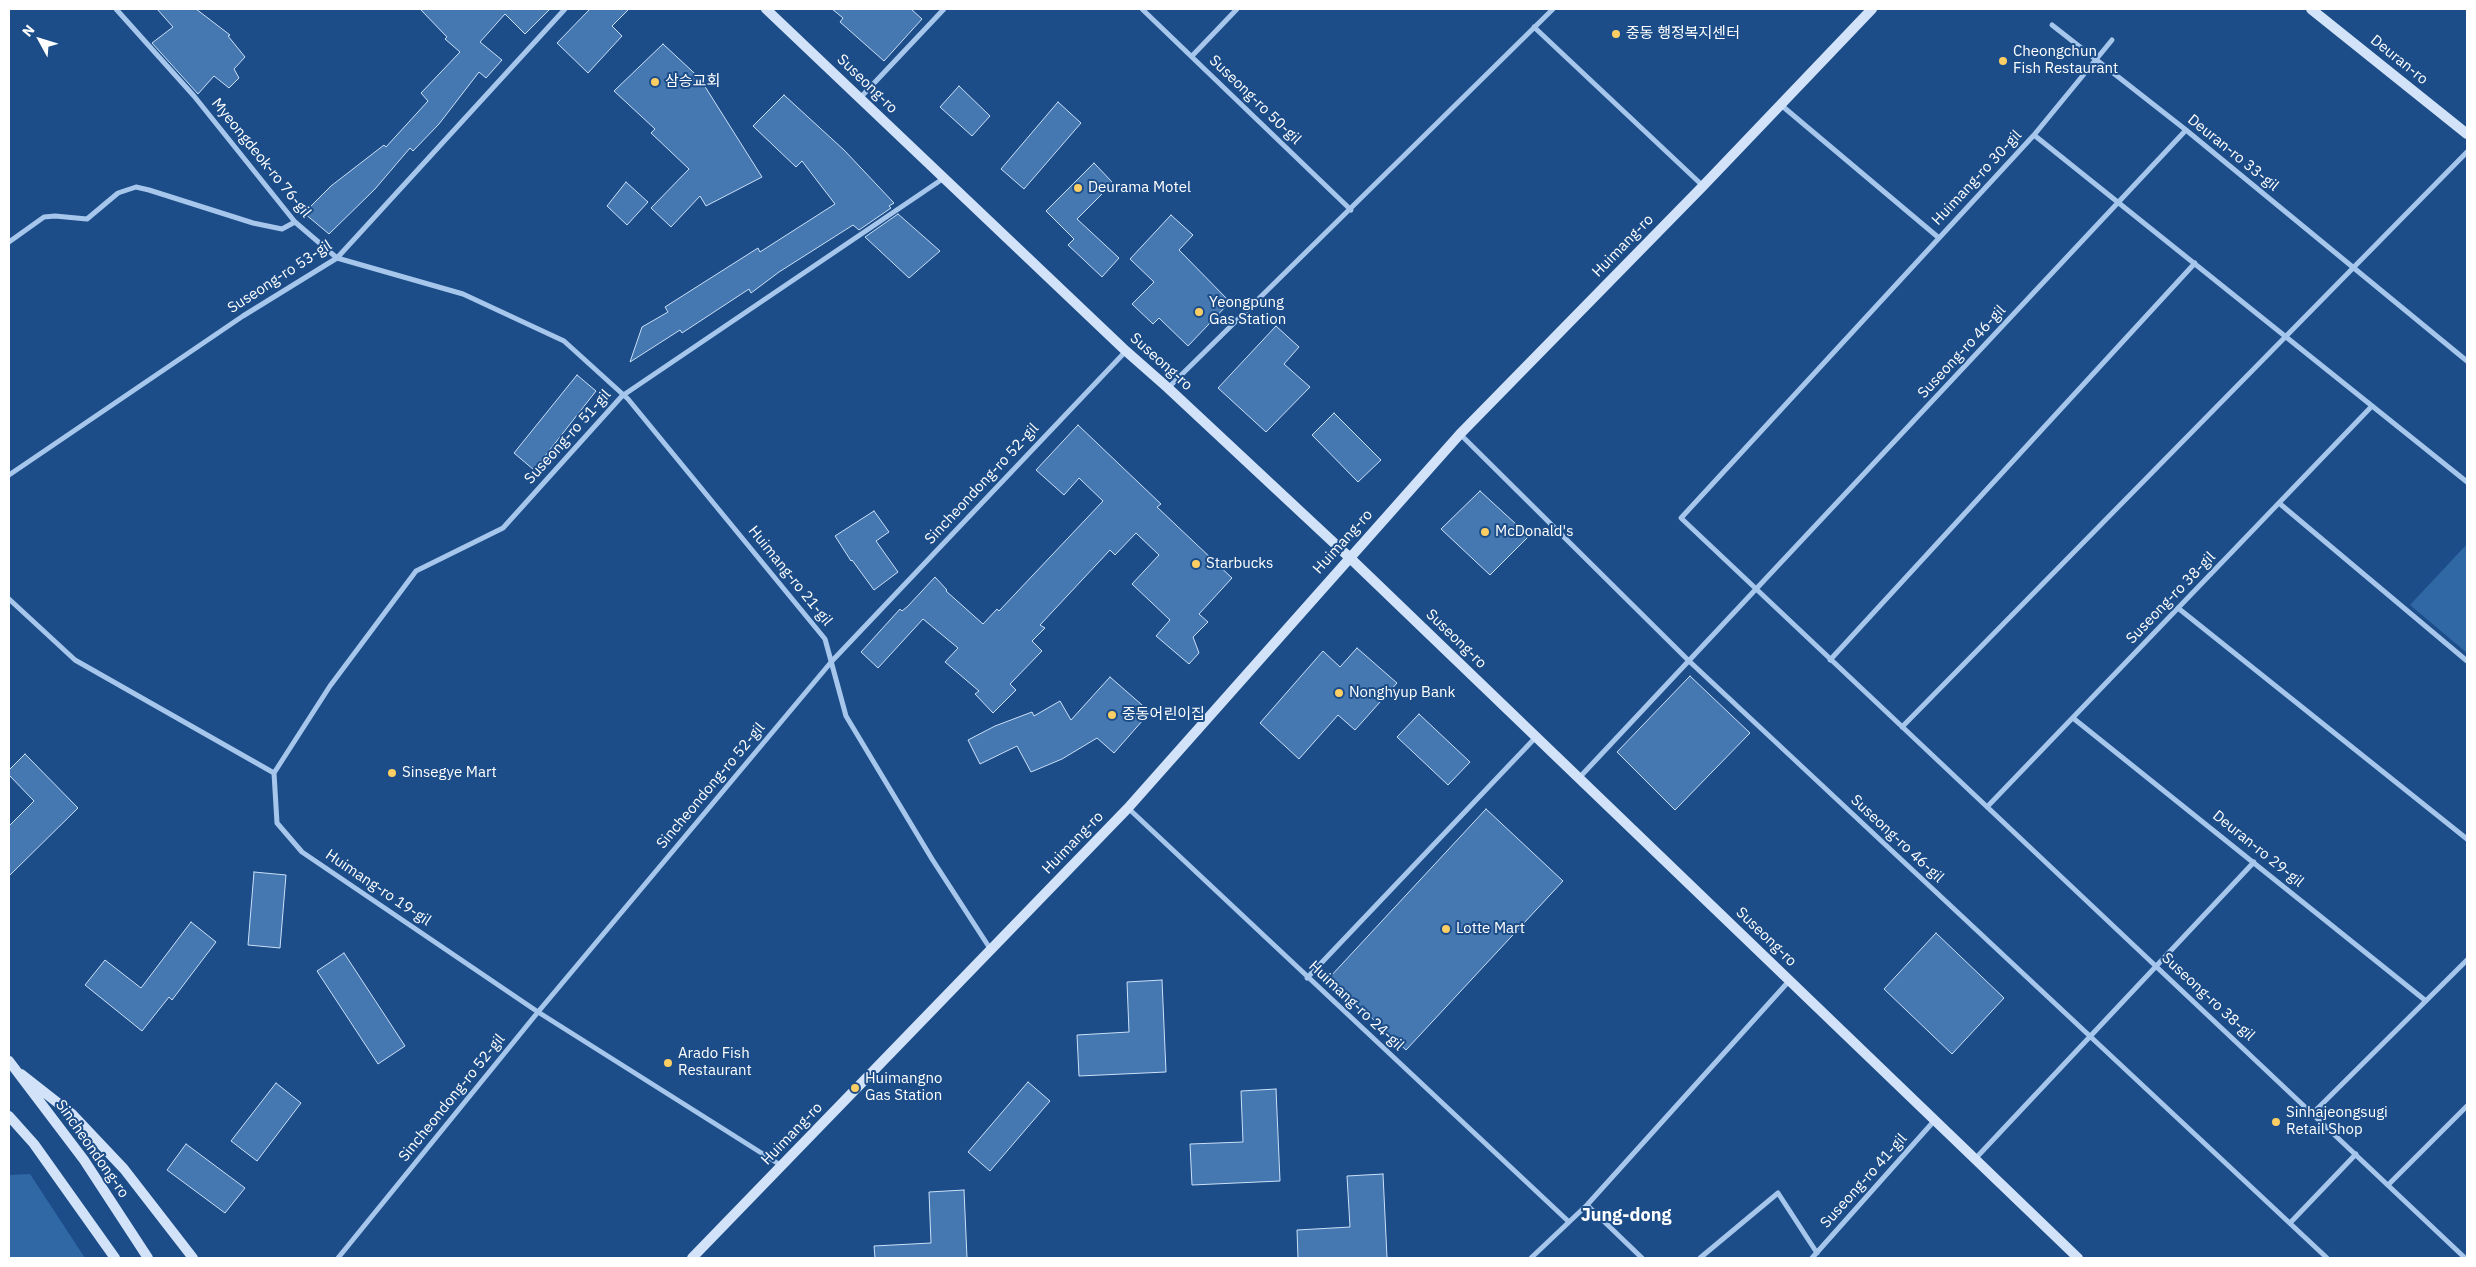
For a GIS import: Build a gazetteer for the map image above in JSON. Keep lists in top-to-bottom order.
{
  "streets": {
    "main road": [
      "Deuran-ro",
      "Suseong-ro",
      "Huimang-ro",
      "Sincheondong-ro"
    ],
    "street": [
      "Suseong-ro 50-gil",
      "Deuran-ro 33-gil",
      "Myeongdeok-ro 76-gil",
      "Huimang-ro 30-gil",
      "Suseong-ro 53-gil",
      "Suseong-ro 46-gil",
      "Suseong-ro 51-gil",
      "Sincheondong-ro 52-gil",
      "Huimang-ro 21-gil",
      "Suseong-ro 38-gil",
      "Deuran-ro 29-gil",
      "Huimang-ro 19-gil",
      "Huimang-ro 24-gil",
      "Suseong-ro 41-gil"
    ]
  },
  "crossings": [
    ["Suseong-ro", "Huimang-ro"],
    ["Suseong-ro", "Suseong-ro 46-gil"],
    ["Suseong-ro", "Suseong-ro 51-gil"],
    ["Suseong-ro", "Sincheondong-ro 52-gil"],
    ["Suseong-ro", "Suseong-ro 41-gil"],
    ["Deuran-ro 33-gil", "Suseong-ro 46-gil"],
    ["Myeongdeok-ro 76-gil", "Suseong-ro 53-gil"],
    ["Myeongdeok-ro 76-gil", "Suseong-ro 51-gil"],
    ["Myeongdeok-ro 76-gil", "Huimang-ro 21-gil"],
    ["Huimang-ro 30-gil", "Huimang-ro"],
    ["Huimang-ro 30-gil", "Suseong-ro 46-gil"],
    ["Huimang-ro", "Huimang-ro 21-gil"],
    ["Huimang-ro", "Huimang-ro 19-gil"],
    ["Huimang-ro", "Huimang-ro 24-gil"],
    ["Suseong-ro 46-gil", "Suseong-ro 38-gil"],
    ["Suseong-ro 51-gil", "Huimang-ro 21-gil"],
    ["Suseong-ro 51-gil", "Huimang-ro 19-gil"],
    ["Sincheondong-ro 52-gil", "Huimang-ro 21-gil"],
    ["Sincheondong-ro 52-gil", "Huimang-ro 19-gil"],
    ["Suseong-ro 38-gil", "Deuran-ro 29-gil"]
  ],
  "districts": ["Jung-dong"],
  "places": [
    "중동 행정복지센터",
    "Cheongchun Fish Restaurant",
    "삼승교회",
    "Deurama Motel",
    "Yeongpung Gas Station",
    "McDonald's",
    "Starbucks",
    "Nonghyup Bank",
    "중동어린이집",
    "Sinsegye Mart",
    "Lotte Mart",
    "Arado Fish Restaurant",
    "Huimangno Gas Station",
    "Sinhajeongsugi Retail Shop"
  ],
  "north": "top left"
}
